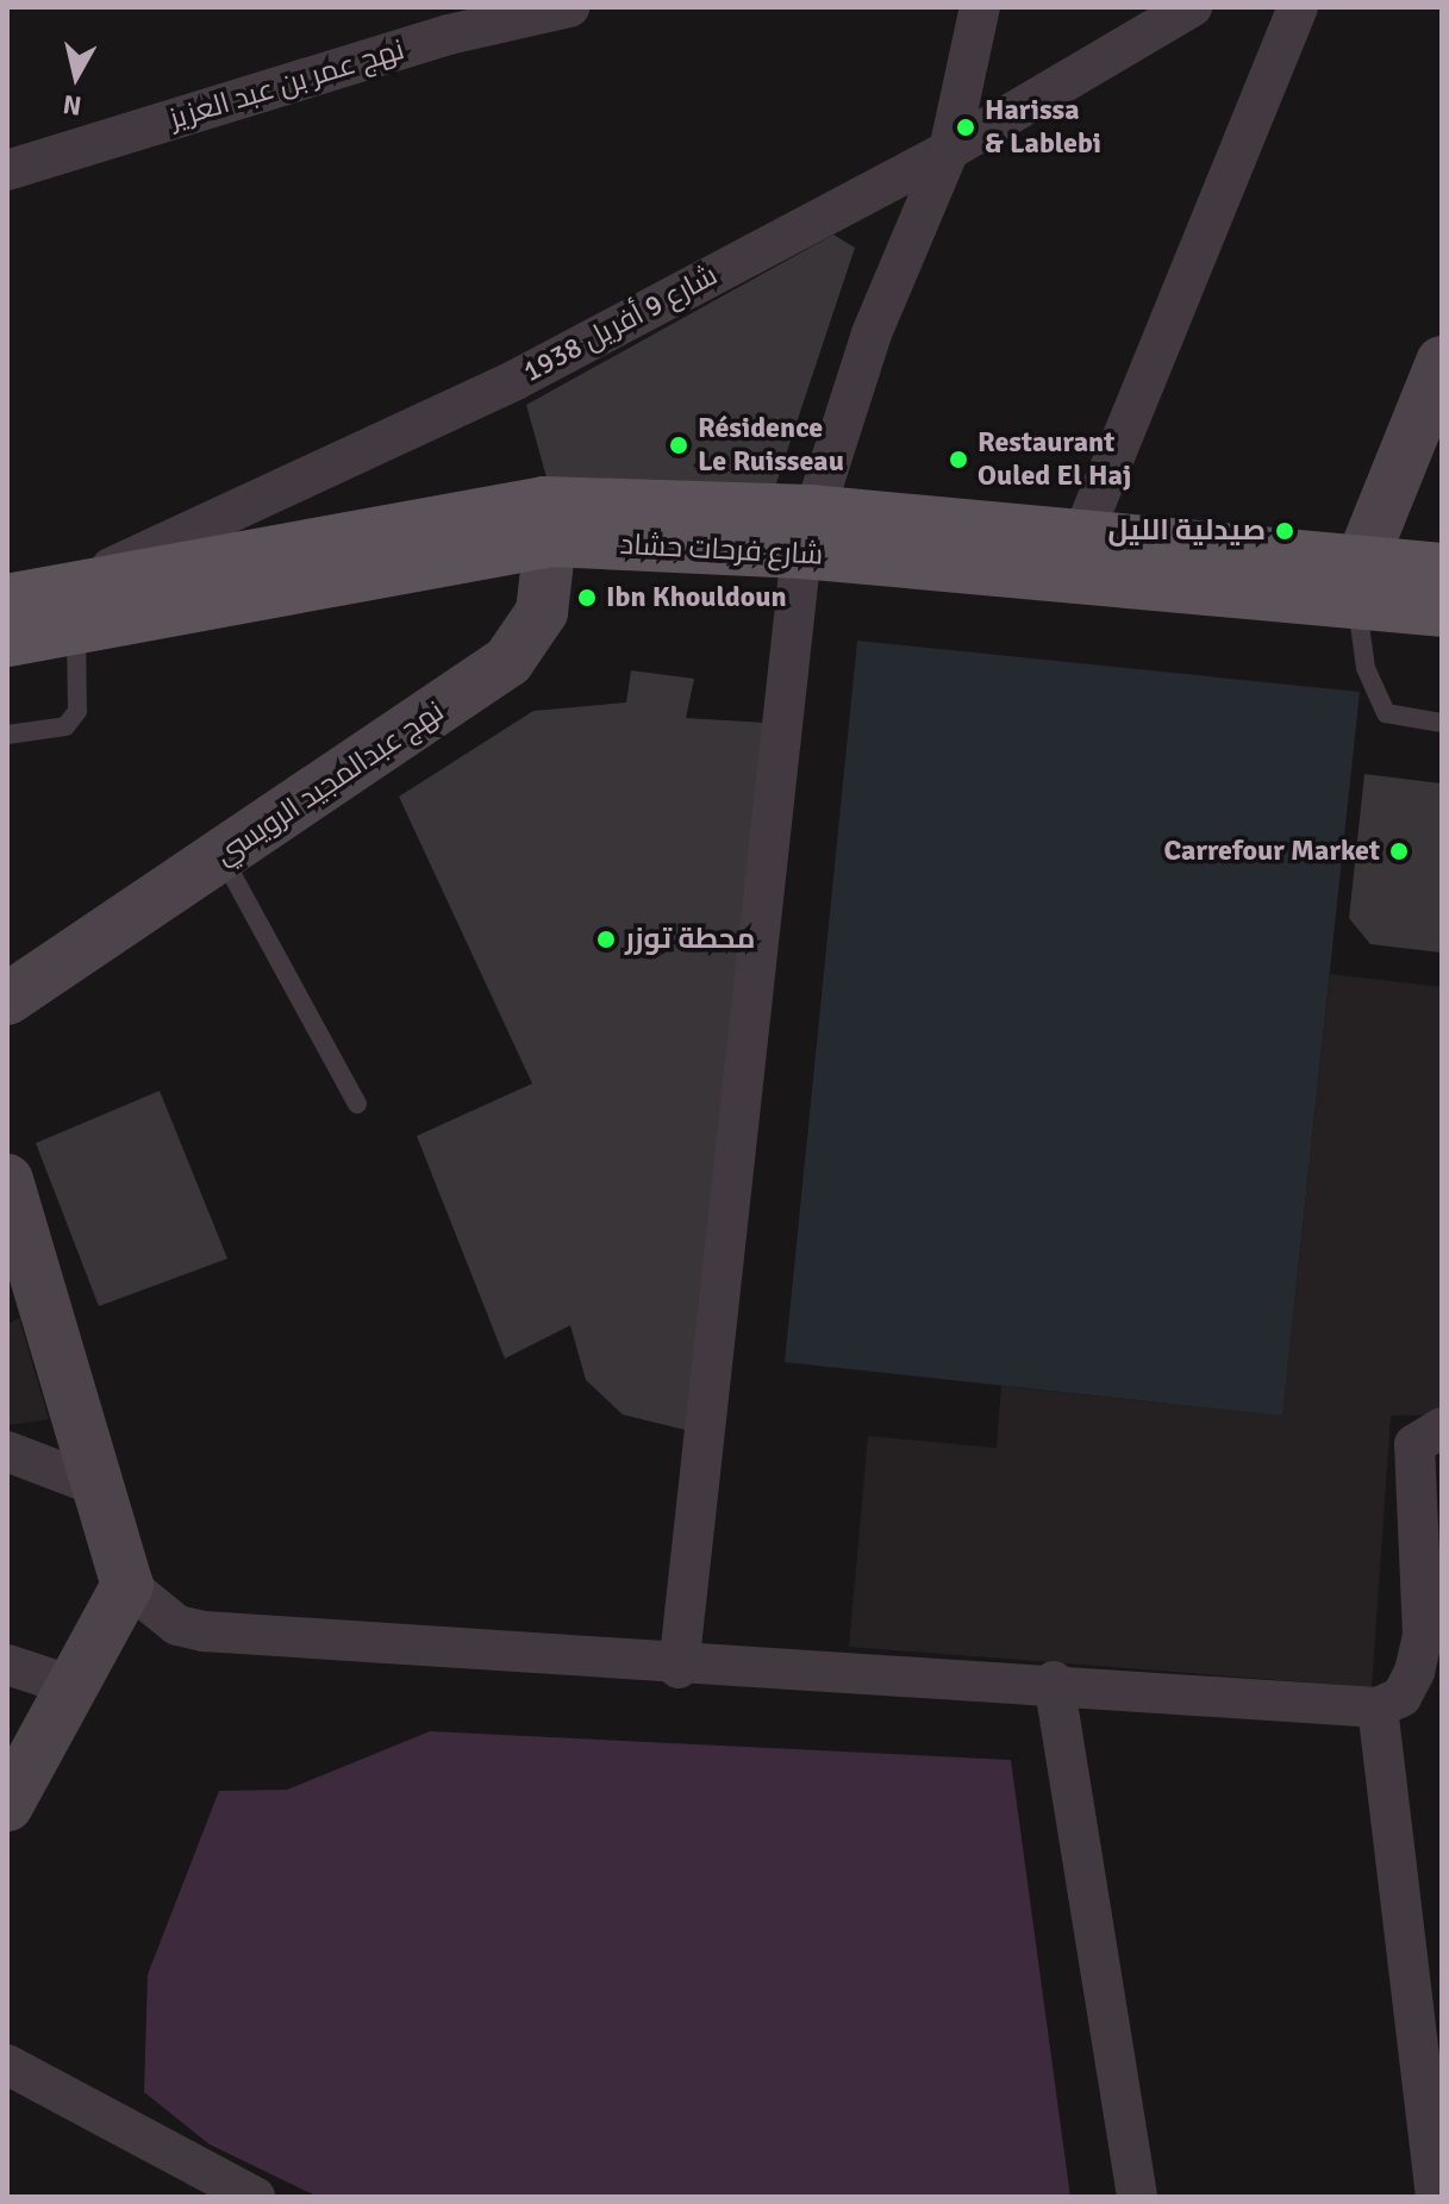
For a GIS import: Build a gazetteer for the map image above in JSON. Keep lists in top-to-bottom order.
{
  "streets": {
    "main road": ["شارع فرحات حشاد"],
    "street": ["نهج عمر بن عبد العزيز", "شارع 9 أفريل 1938", "نهج عبدالمجيد الرويسي"]
  },
  "crossings": [
    ["شارع 9 أفريل 1938", "شارع فرحات حشاد"],
    ["شارع فرحات حشاد", "نهج عبدالمجيد الرويسي"]
  ],
  "places": [
    "Harissa & Lablebi",
    "Résidence Le Ruisseau",
    "Restaurant Ouled El Haj",
    "صيدلية الليل",
    "Ibn Khouldoun",
    "Carrefour Market",
    "محطة توزر"
  ],
  "north": "bottom"
}
